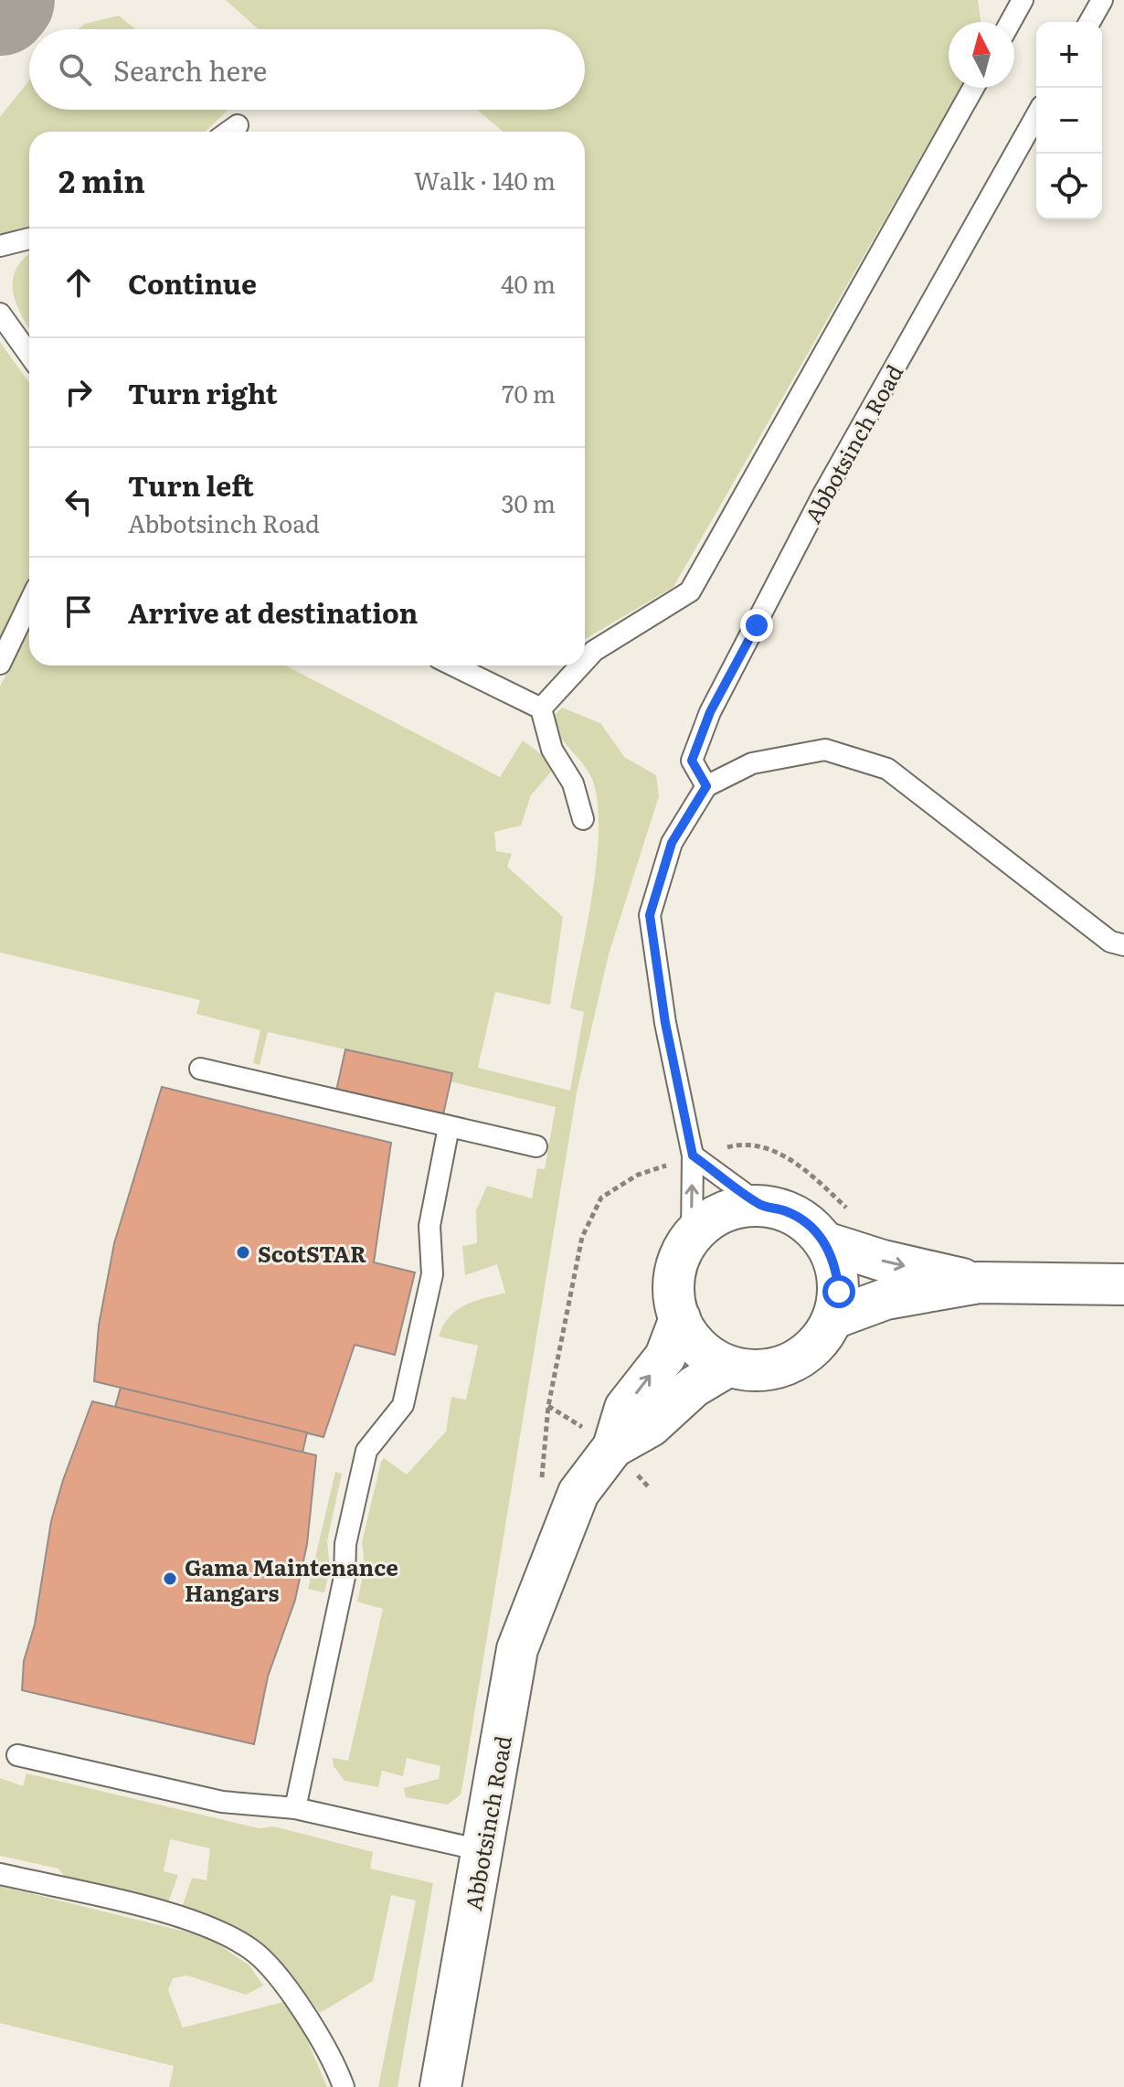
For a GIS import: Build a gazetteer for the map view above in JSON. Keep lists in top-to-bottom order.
{
  "streets": {
    "street": ["Abbotsinch Road"]
  },
  "places": ["ScotSTAR", "Gama Maintenance Hangars"],
  "north": "top",
  "page": {
    "map_buttons": ["+", "−"],
    "search": "Search here",
    "heading": ["2 min", "Walk · 140 m"],
    "list": [
      ["Continue", "40 m"],
      ["Turn right", "70 m"],
      ["Turn left", "Abbotsinch Road", "30 m"],
      "Arrive at destination"
    ]
  }
}
